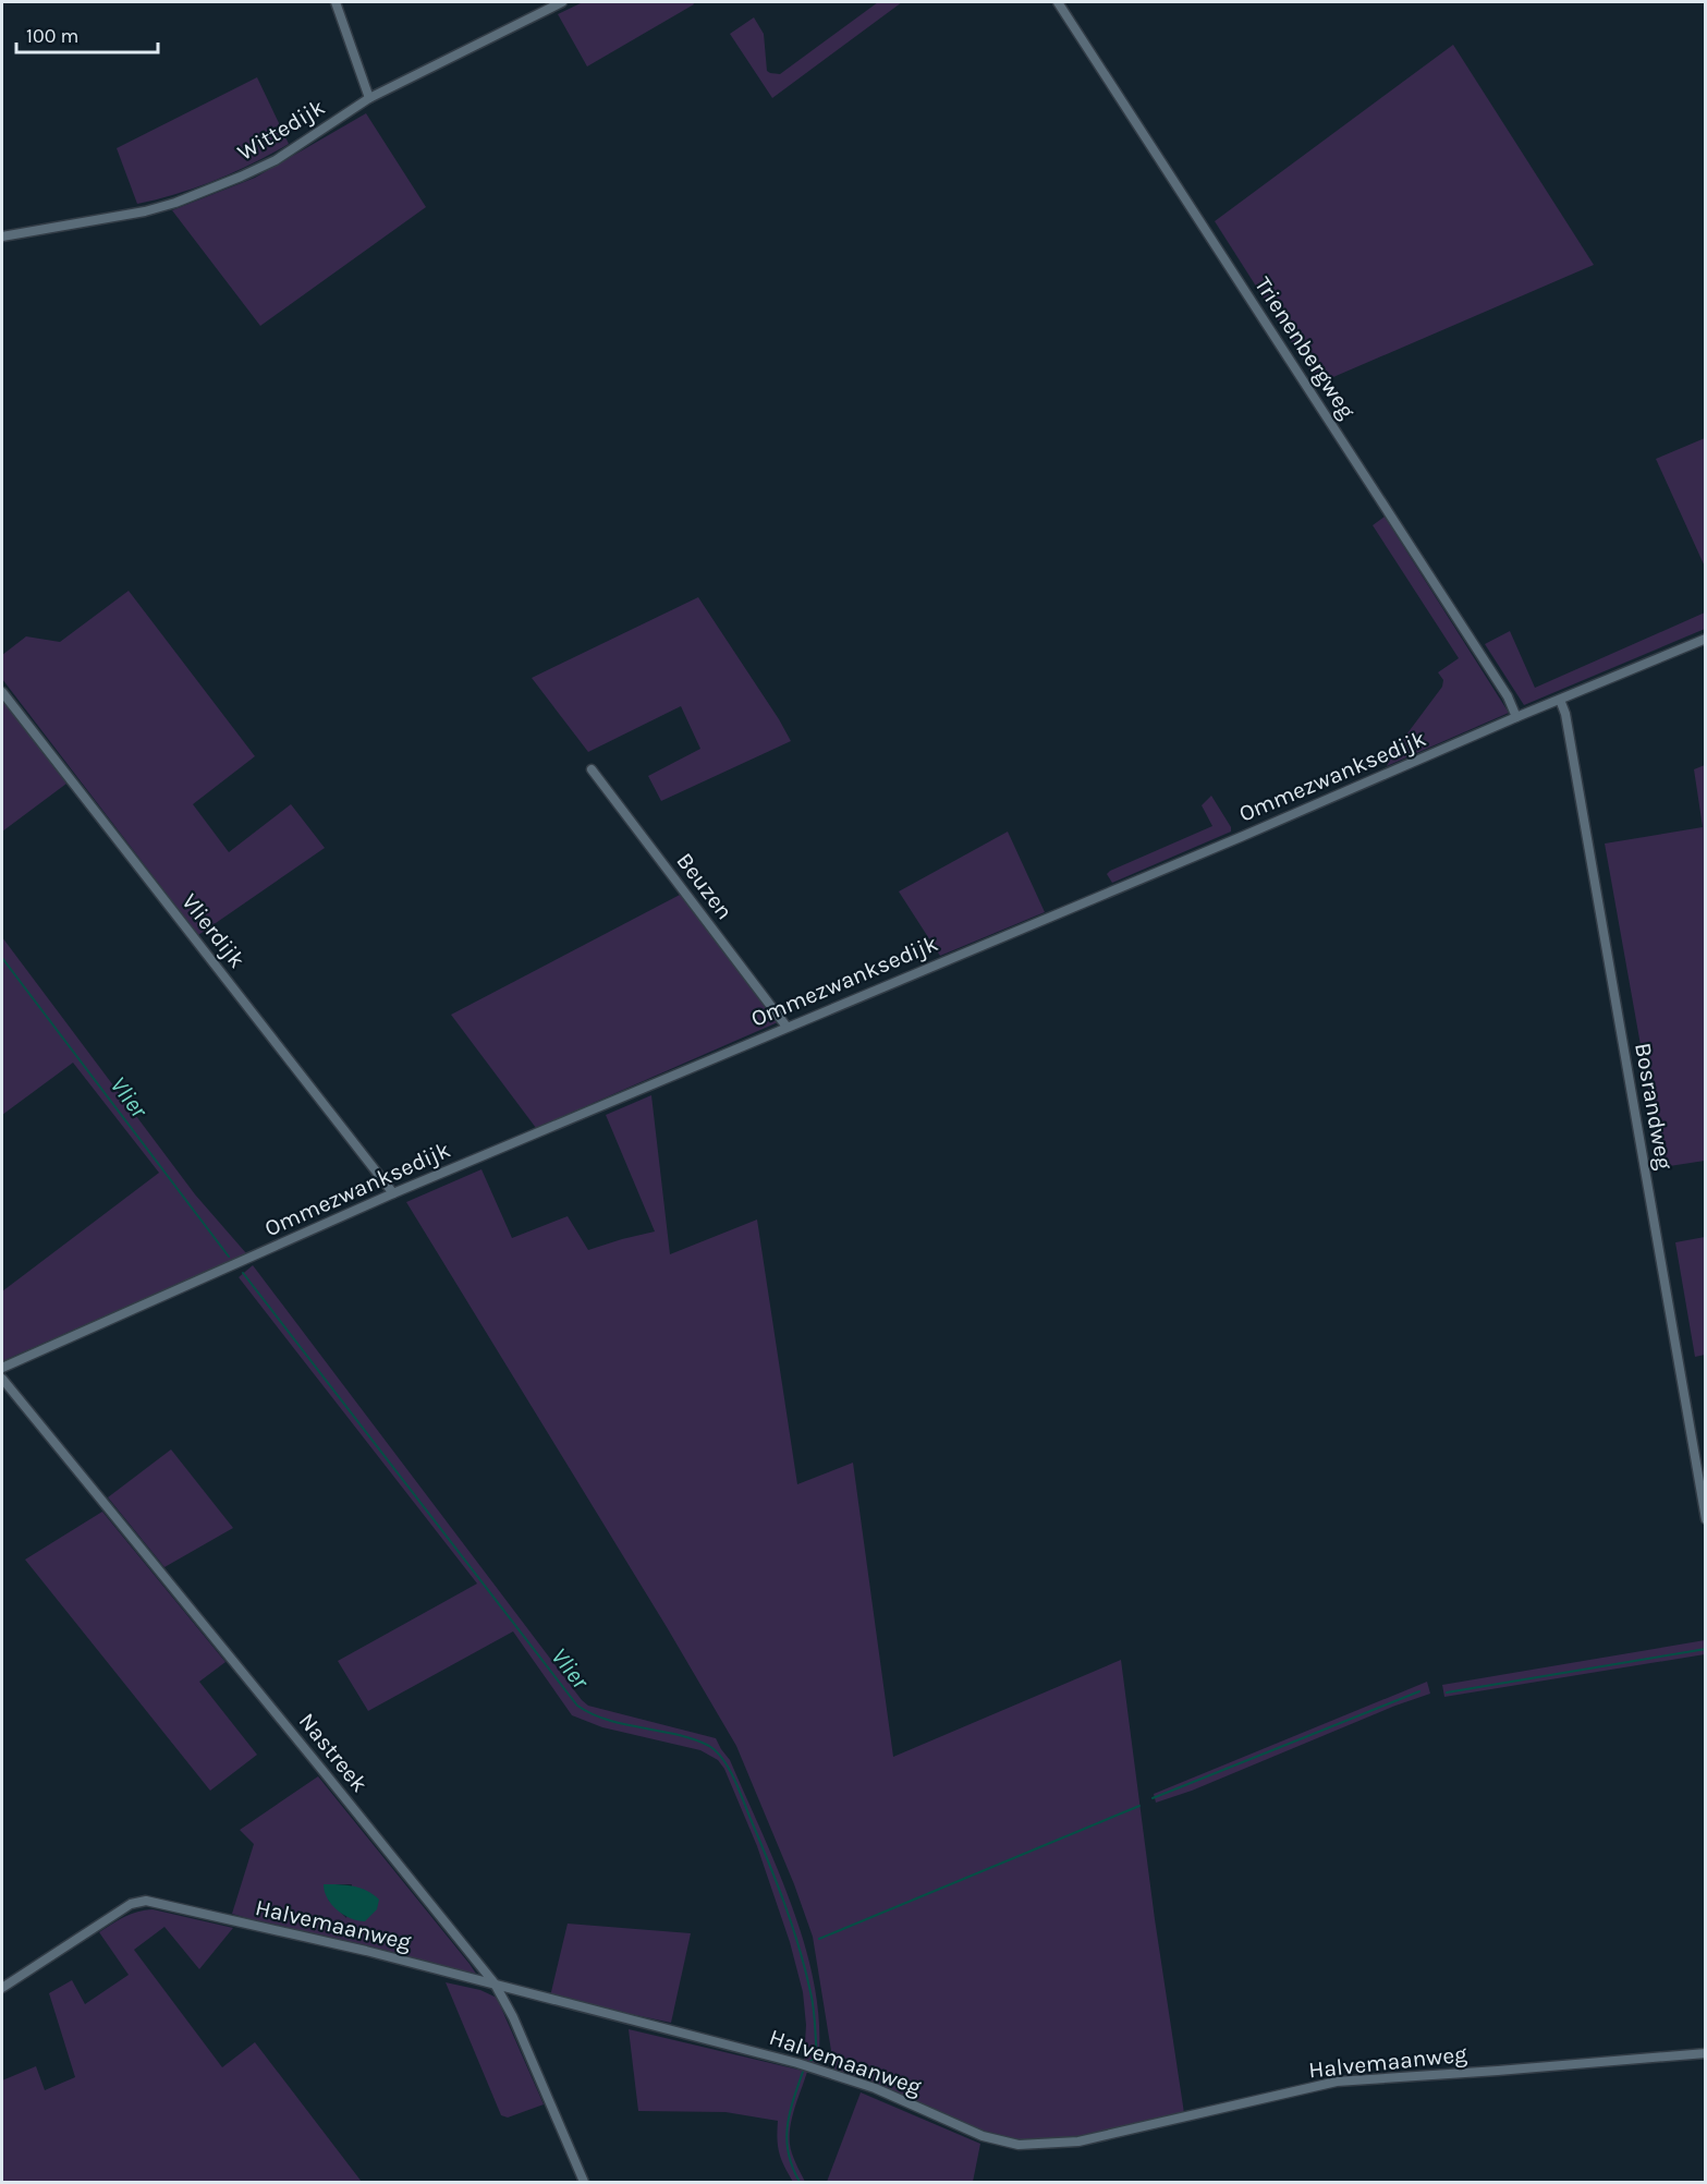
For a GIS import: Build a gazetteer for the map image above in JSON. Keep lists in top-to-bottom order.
{
  "streets": {
    "street": [
      "Wittedijk",
      "Trienenbergweg",
      "Ommezwanksedijk",
      "Beuzen",
      "Vlierdijk",
      "Bosrandweg",
      "Nastreek",
      "Halvemaanweg"
    ]
  },
  "crossings": [
    ["Trienenbergweg", "Ommezwanksedijk"],
    ["Ommezwanksedijk", "Beuzen"],
    ["Ommezwanksedijk", "Vlierdijk"],
    ["Ommezwanksedijk", "Bosrandweg"],
    ["Nastreek", "Halvemaanweg"]
  ],
  "water": ["Vlier"],
  "scale_bar": "100 m"
}
